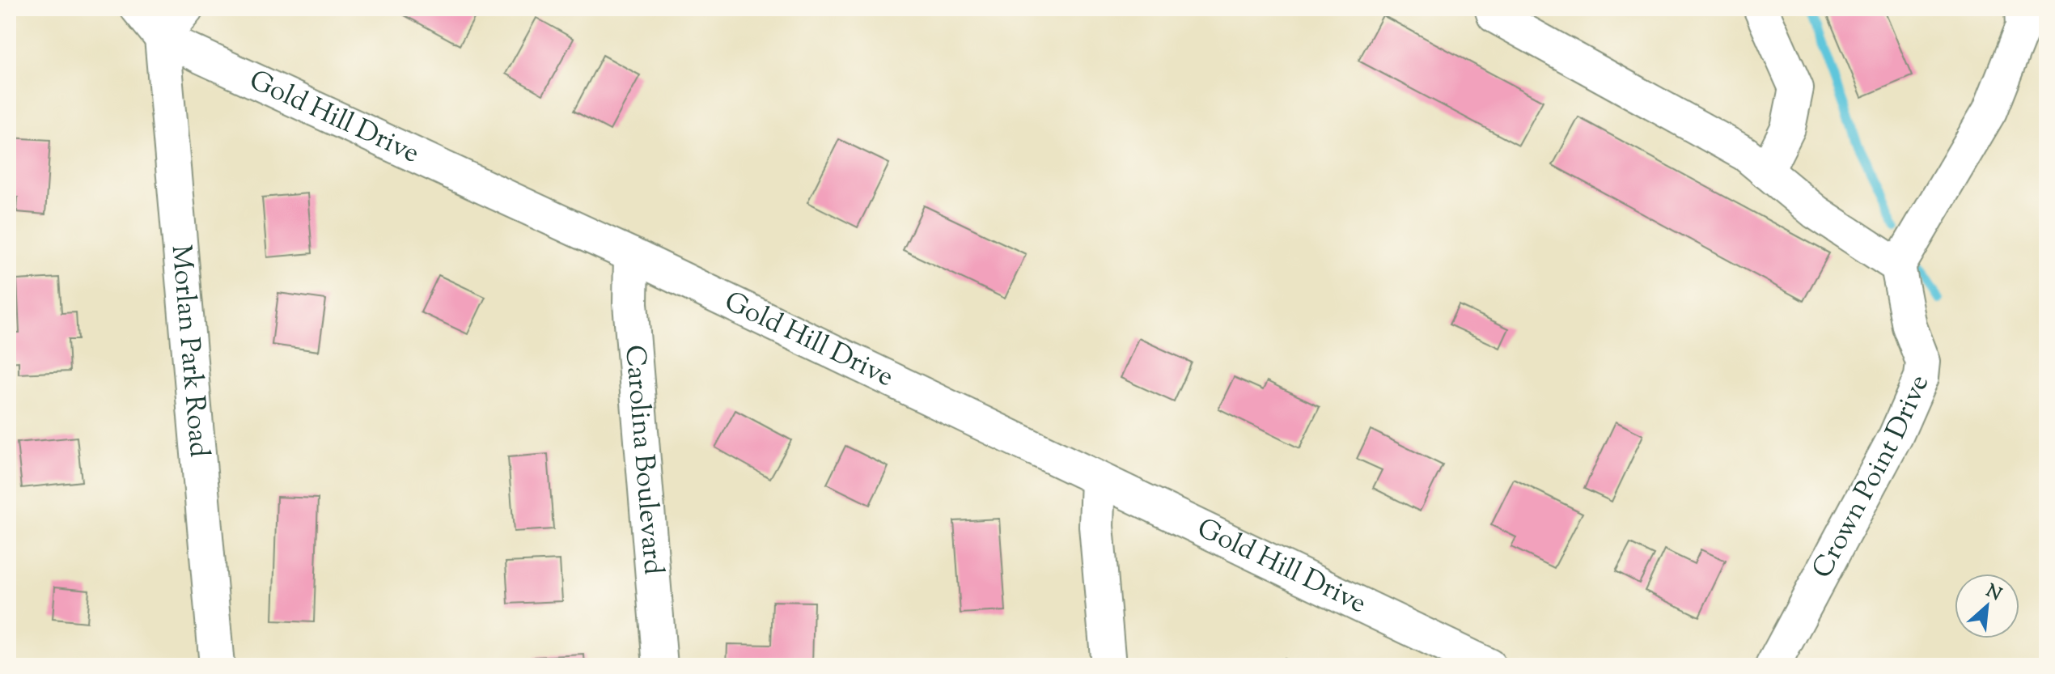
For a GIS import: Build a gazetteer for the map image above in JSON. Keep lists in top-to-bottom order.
{
  "streets": {
    "street": [
      "Gold Hill Drive",
      "Morlan Park Road",
      "Carolina Boulevard",
      "Crown Point Drive"
    ]
  },
  "crossings": [
    ["Gold Hill Drive", "Morlan Park Road"],
    ["Gold Hill Drive", "Carolina Boulevard"]
  ],
  "north": "top right"
}
